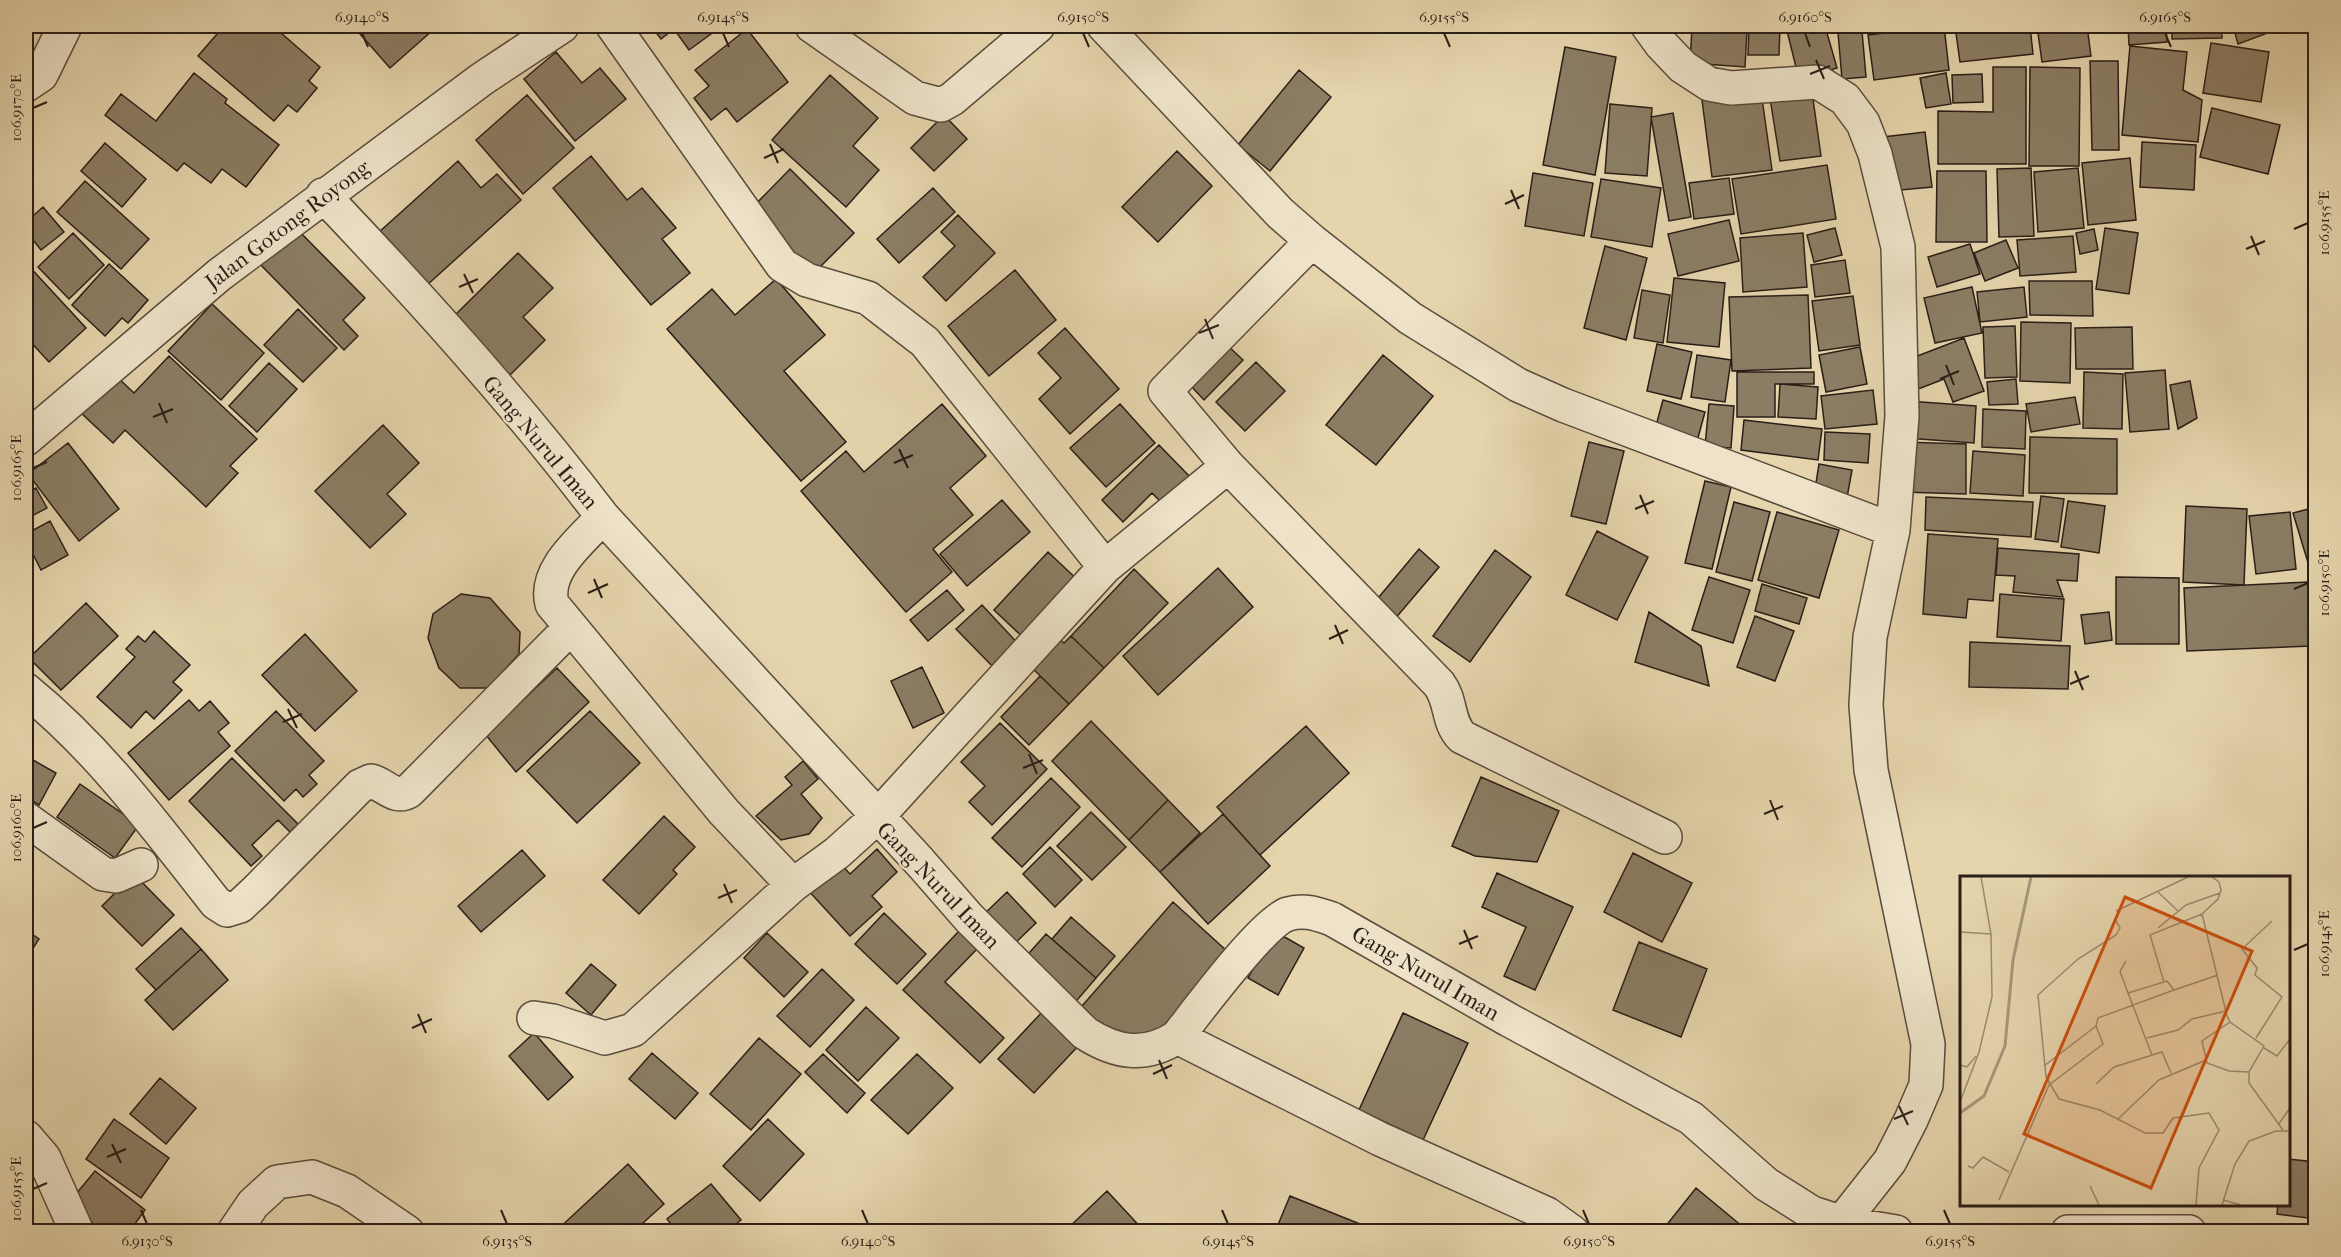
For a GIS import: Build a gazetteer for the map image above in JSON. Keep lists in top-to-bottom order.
{
  "streets": {
    "street": ["Jalan Gotong Royong", "Gang Nurul Iman"]
  },
  "crossings": [
    ["Jalan Gotong Royong", "Gang Nurul Iman"]
  ],
  "coordinates": [
    "6.9140°S",
    "6.9145°S",
    "6.9150°S",
    "6.9155°S",
    "6.9160°S",
    "6.9165°S",
    "106.9170°E",
    "106.9155°E",
    "106.9165°E",
    "106.9150°E",
    "106.9160°E",
    "106.9145°E",
    "6.9130°S",
    "6.9135°S"
  ]
}
